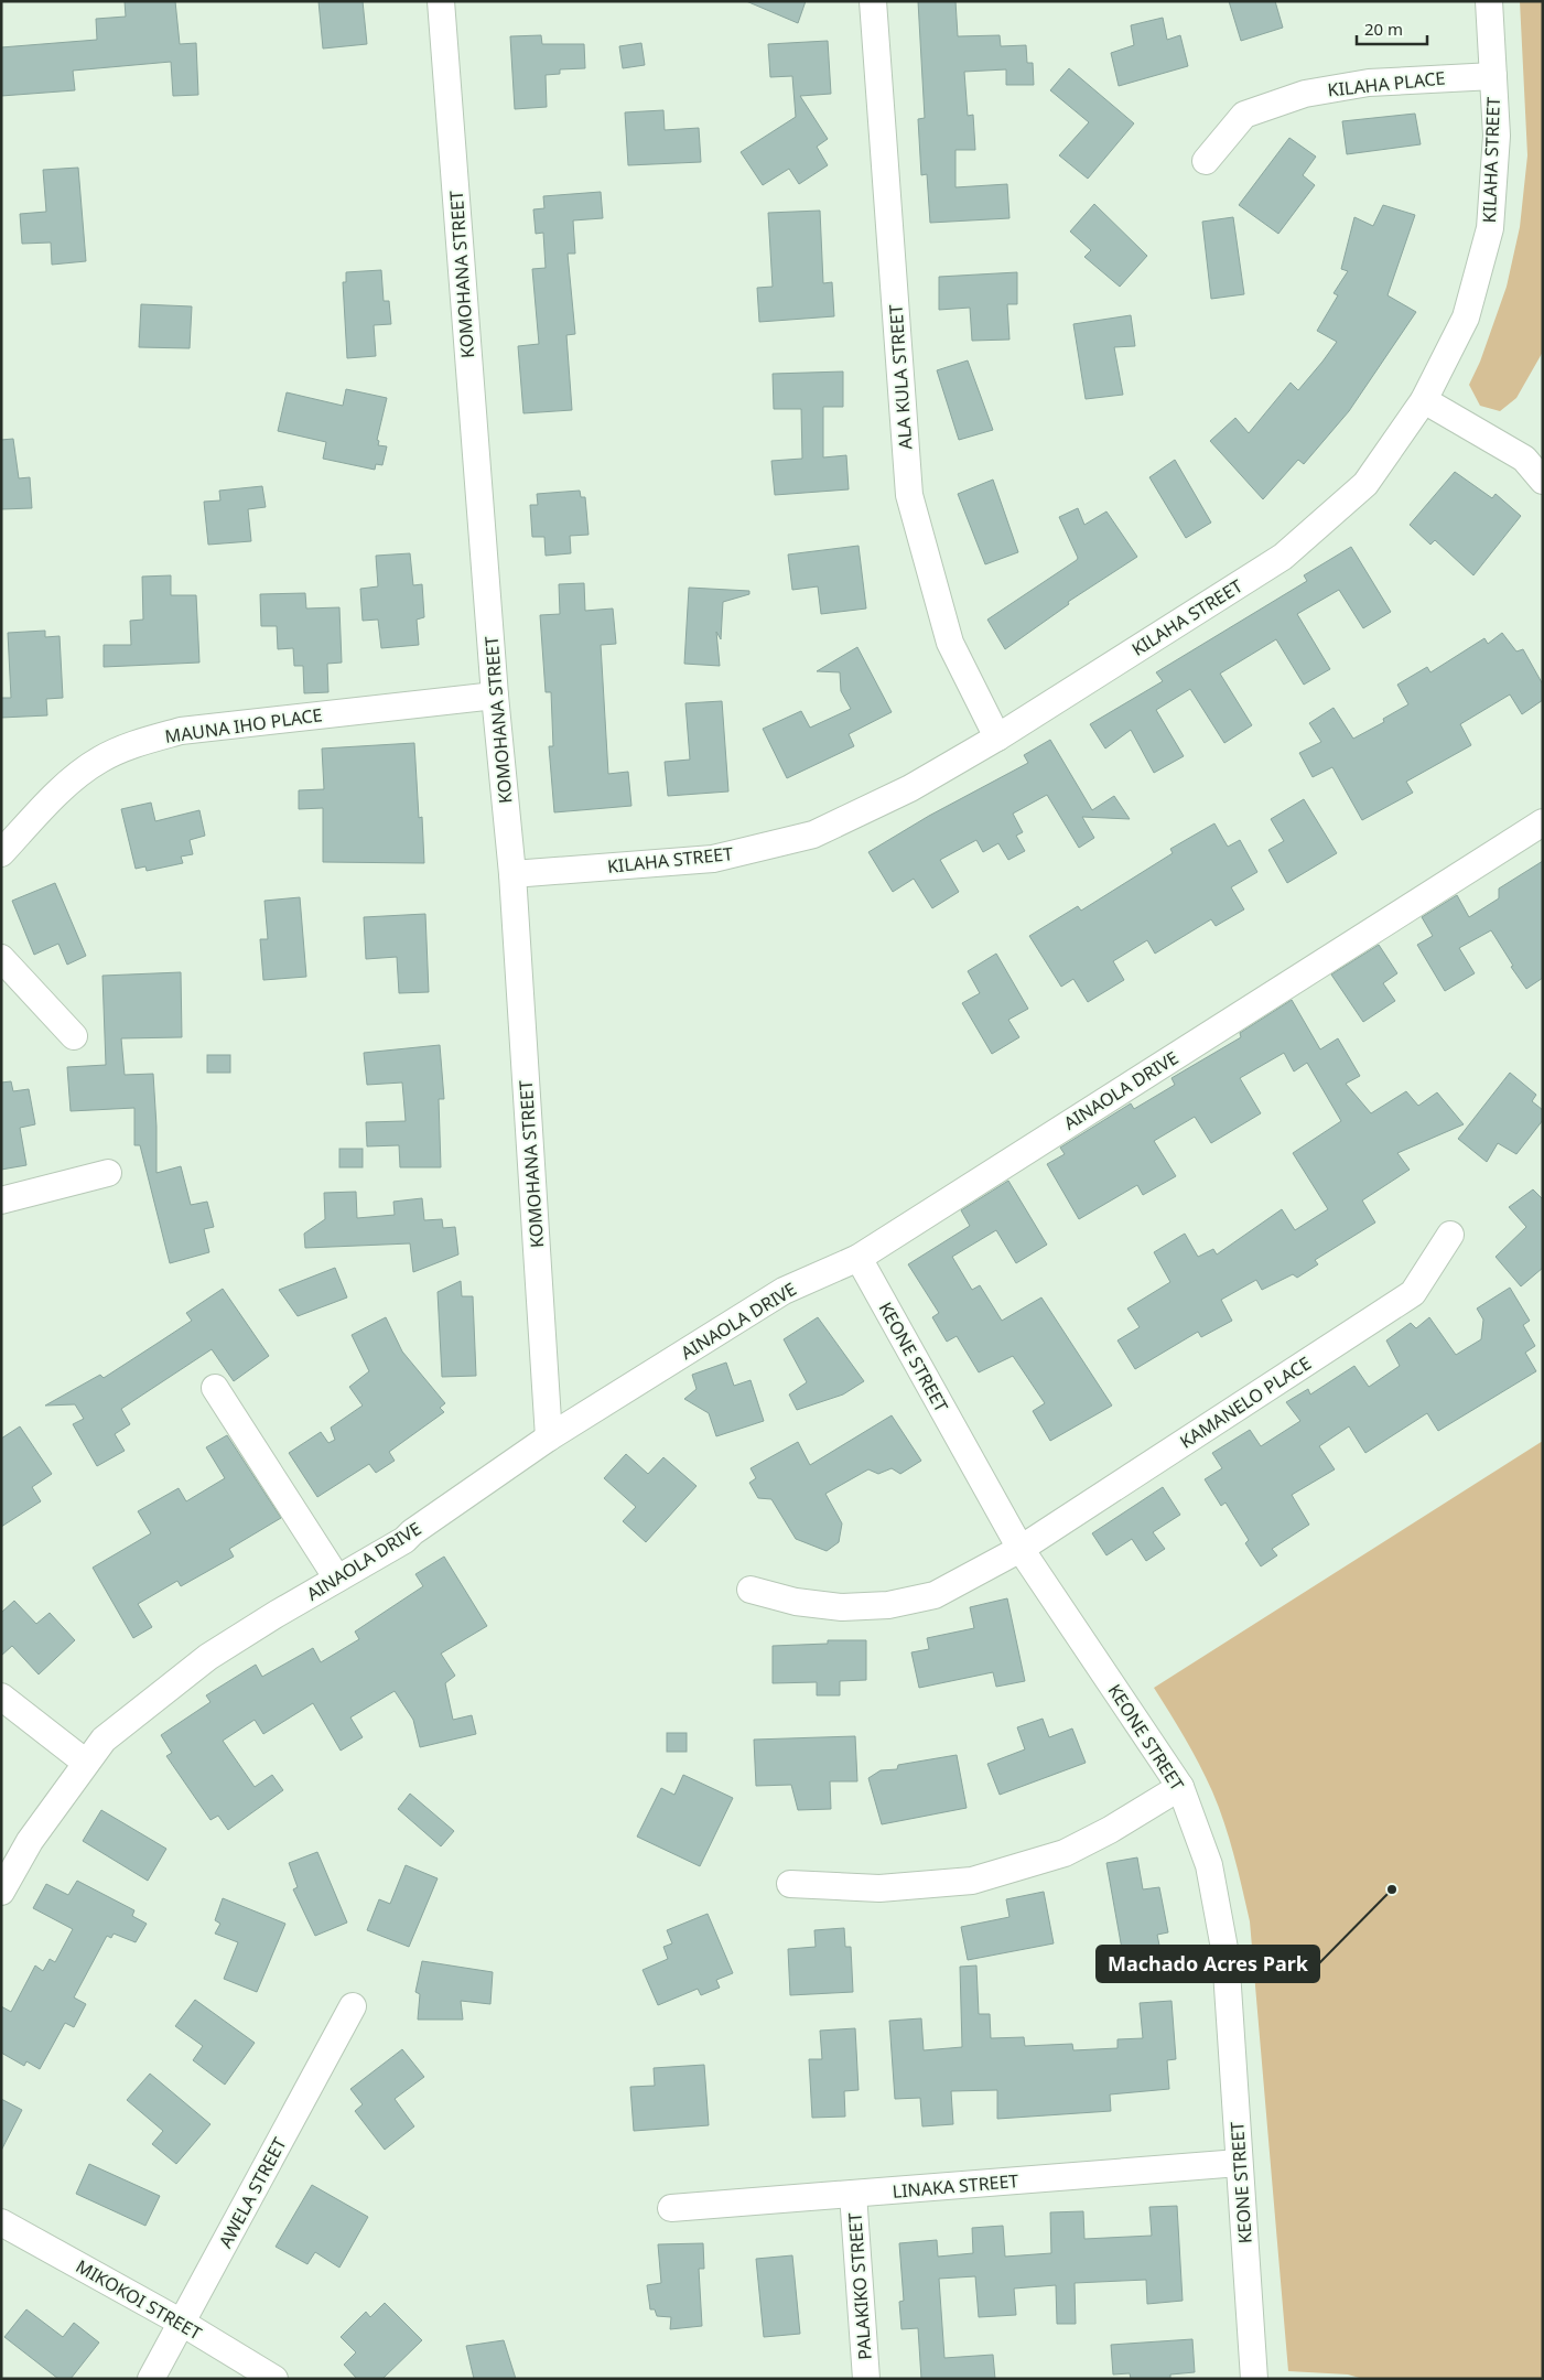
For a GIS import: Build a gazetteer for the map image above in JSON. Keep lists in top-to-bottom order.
{
  "streets": {
    "street": [
      "KILAHA PLACE",
      "KILAHA STREET",
      "KOMOHANA STREET",
      "ALA KULA STREET",
      "MAUNA IHO PLACE",
      "AINAOLA DRIVE",
      "KEONE STREET",
      "KAMANELO PLACE",
      "LINAKA STREET",
      "AWELA STREET",
      "PALAKIKO STREET",
      "MIKOKOI STREET"
    ]
  },
  "crossings": [
    ["KILAHA PLACE", "KILAHA STREET"],
    ["KILAHA STREET", "KOMOHANA STREET"],
    ["KILAHA STREET", "ALA KULA STREET"],
    ["KOMOHANA STREET", "MAUNA IHO PLACE"],
    ["KOMOHANA STREET", "AINAOLA DRIVE"],
    ["AINAOLA DRIVE", "KEONE STREET"],
    ["KEONE STREET", "KAMANELO PLACE"],
    ["KEONE STREET", "LINAKA STREET"],
    ["LINAKA STREET", "PALAKIKO STREET"],
    ["AWELA STREET", "MIKOKOI STREET"]
  ],
  "places": ["Machado Acres Park"],
  "scale_bar": "20 m"
}
